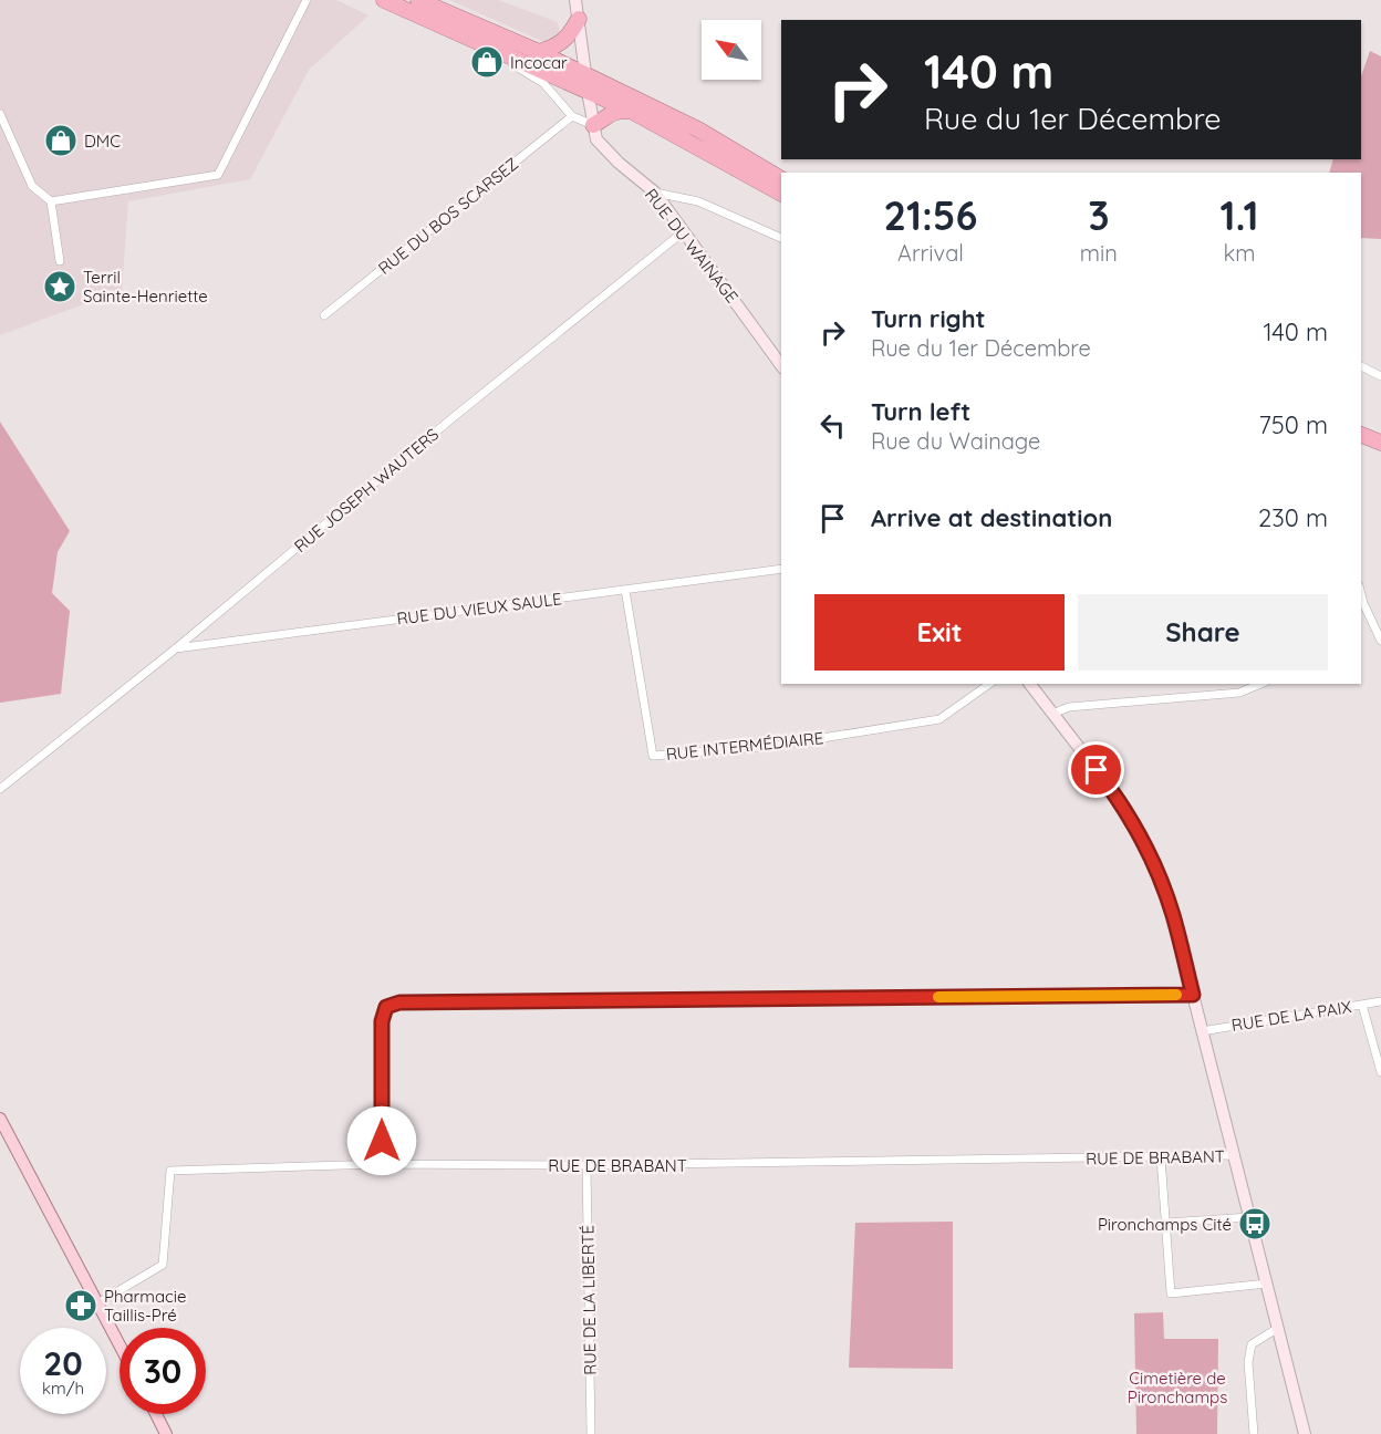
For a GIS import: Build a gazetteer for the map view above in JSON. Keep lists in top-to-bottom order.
{
  "streets": {
    "street": [
      "RUE DU BOS SCARSEZ",
      "RUE DU WAINAGE",
      "RUE JOSEPH WAUTERS",
      "RUE DU VIEUX SAULE",
      "RUE INTERMÉDIAIRE",
      "RUE DE LA PAIX",
      "RUE DE BRABANT",
      "RUE DE LA LIBERTÉ"
    ]
  },
  "crossings": [
    ["RUE DU WAINAGE", "RUE JOSEPH WAUTERS"],
    ["RUE JOSEPH WAUTERS", "RUE DU VIEUX SAULE"],
    ["RUE DU VIEUX SAULE", "RUE INTERMÉDIAIRE"],
    ["RUE DE BRABANT", "RUE DE LA LIBERTÉ"]
  ],
  "parks": ["Cimetière de Pironchamps"],
  "places": {
    "shop": ["Incocar", "DMC"],
    "place": ["Terril Sainte-Henriette"],
    "bus stop": ["Pironchamps Cité"],
    "pharmacy": ["Pharmacie Taillis-Pré"]
  },
  "north": "top left",
  "page": {
    "turn": ["140 m", "Rue du 1er Décembre"],
    "eta": [
      "21:56",
      "Arrival",
      "3",
      "min",
      "1.1",
      "km"
    ],
    "list": [
      {
        "name": "Turn right",
        "note": "Rue du 1er Décembre",
        "value": "140 m"
      },
      {
        "name": "Turn left",
        "note": "Rue du Wainage",
        "value": "750 m"
      },
      {
        "name": "Arrive at destination",
        "value": "230 m"
      }
    ],
    "buttons": ["Exit", "Share"],
    "speed": "20 km/h",
    "limit": "30"
  }
}
